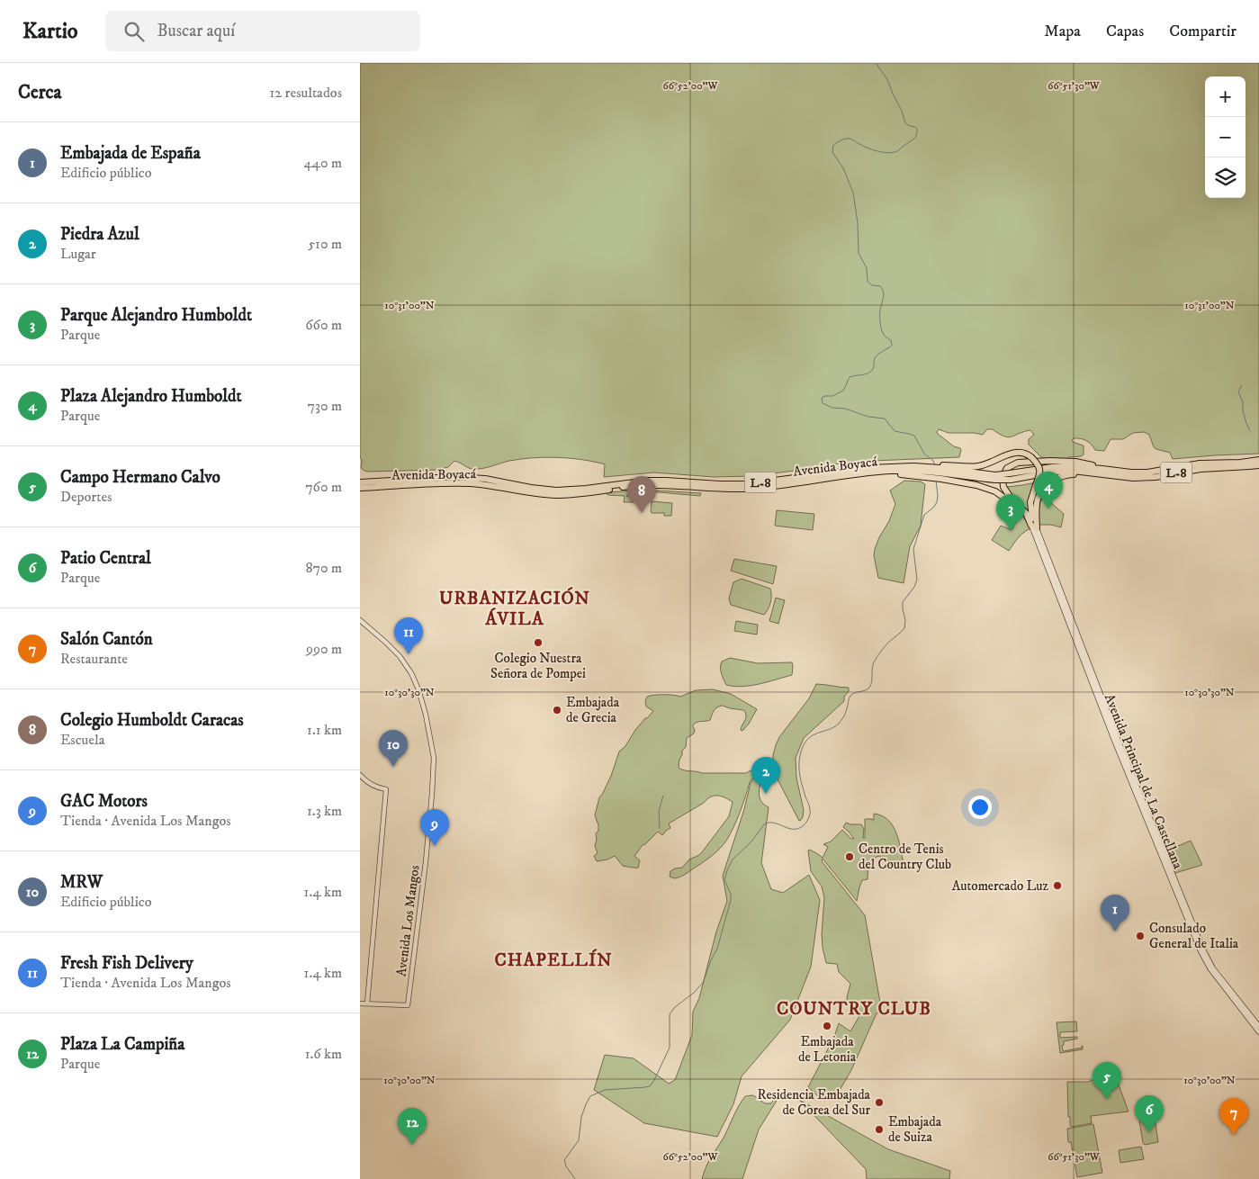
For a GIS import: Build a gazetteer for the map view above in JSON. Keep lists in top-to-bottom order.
{
  "streets": {
    "highway": ["Avenida Boyacá", "L-8"],
    "street": ["Avenida Principal de La Castellana", "Avenida Los Mangos"]
  },
  "crossings": [
    ["Avenida Boyacá", "L-8"]
  ],
  "districts": ["URBANIZACIÓN ÁVILA", "CHAPELLÍN", "COUNTRY CLUB"],
  "places": [
    "Colegio Nuestra Señora de Pompei",
    "Embajada de Grecia",
    "Centro de Tenis del Country Club",
    "Automercado Luz",
    "Consulado General de Italia",
    "Embajada de Letonia",
    "Residencia Embajada de Corea del Sur",
    "Embajada de Suiza"
  ],
  "page": {
    "header": "Kartio",
    "search": "Buscar aquí",
    "nav": ["Mapa", "Capas", "Compartir"],
    "heading": ["Cerca", "12 resultados"],
    "map_buttons": ["+", "−"],
    "list": [
      {
        "mark": "1",
        "name": "Embajada de España",
        "note": "Edificio público",
        "value": "440 m"
      },
      {
        "mark": "2",
        "name": "Piedra Azul",
        "note": "Lugar",
        "value": "510 m"
      },
      {
        "mark": "3",
        "name": "Parque Alejandro Humboldt",
        "note": "Parque",
        "value": "660 m"
      },
      {
        "mark": "4",
        "name": "Plaza Alejandro Humboldt",
        "note": "Parque",
        "value": "730 m"
      },
      {
        "mark": "5",
        "name": "Campo Hermano Calvo",
        "note": "Deportes",
        "value": "760 m"
      },
      {
        "mark": "6",
        "name": "Patio Central",
        "note": "Parque",
        "value": "870 m"
      },
      {
        "mark": "7",
        "name": "Salón Cantón",
        "note": "Restaurante",
        "value": "990 m"
      },
      {
        "mark": "8",
        "name": "Colegio Humboldt Caracas",
        "note": "Escuela",
        "value": "1.1 km"
      },
      {
        "mark": "9",
        "name": "GAC Motors",
        "note": "Tienda · Avenida Los Mangos",
        "value": "1.3 km"
      },
      {
        "mark": "10",
        "name": "MRW",
        "note": "Edificio público",
        "value": "1.4 km"
      },
      {
        "mark": "11",
        "name": "Fresh Fish Delivery",
        "note": "Tienda · Avenida Los Mangos",
        "value": "1.4 km"
      },
      {
        "mark": "12",
        "name": "Plaza La Campiña",
        "note": "Parque",
        "value": "1.6 km"
      }
    ],
    "pins": [
      "4",
      "8",
      "3",
      "11",
      "10",
      "2",
      "9",
      "1",
      "5",
      "6",
      "7",
      "12"
    ]
  },
  "coordinates": [
    "66°52'00\"W",
    "66°51'30\"W",
    "10°31'00\"N",
    "10°30'30\"N",
    "10°30'00\"N"
  ]
}
